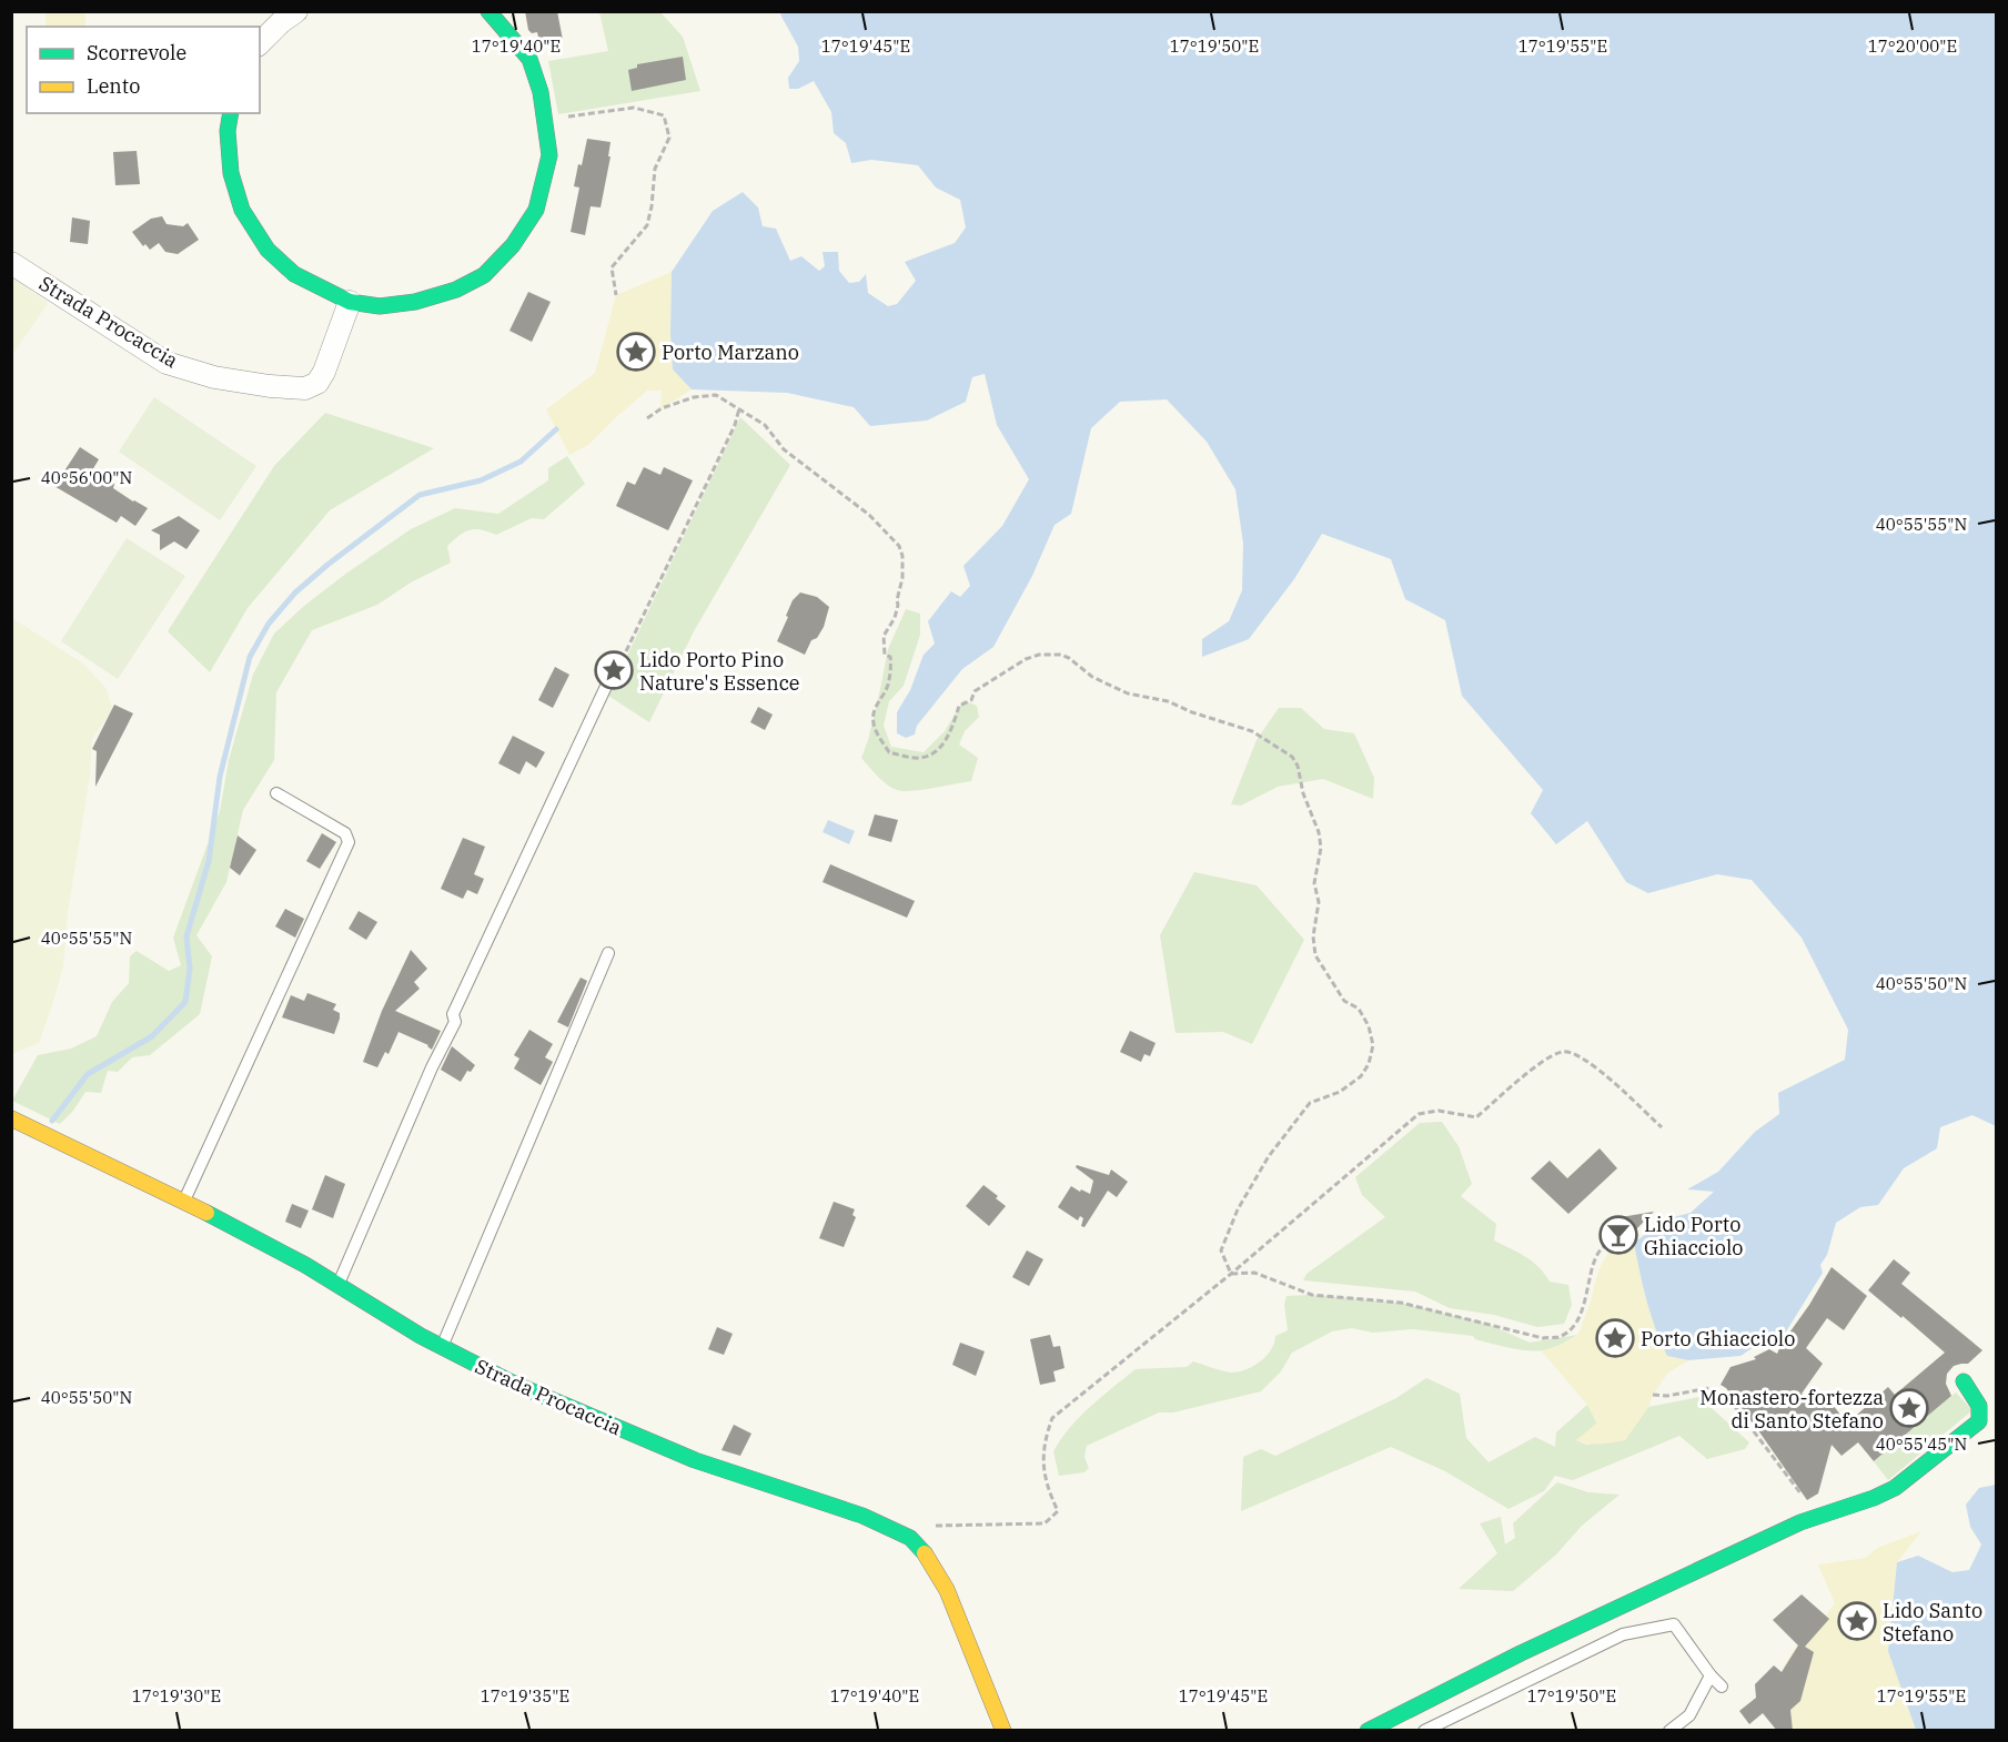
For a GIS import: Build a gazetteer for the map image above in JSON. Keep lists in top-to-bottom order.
{
  "streets": {
    "street": ["Strada Procaccia"]
  },
  "places": {
    "place": [
      "Porto Marzano",
      "Lido Porto Pino Nature's Essence",
      "Porto Ghiacciolo",
      "Monastero-fortezza di Santo Stefano",
      "Lido Santo Stefano"
    ],
    "bar": ["Lido Porto Ghiacciolo"]
  },
  "legend": ["Scorrevole", "Lento"],
  "coordinates": [
    "17°19'40\"E",
    "17°19'45\"E",
    "17°19'50\"E",
    "17°19'55\"E",
    "17°20'00\"E",
    "40°56'00\"N",
    "40°55'55\"N",
    "40°55'50\"N",
    "40°55'45\"N",
    "17°19'30\"E",
    "17°19'35\"E"
  ]
}
